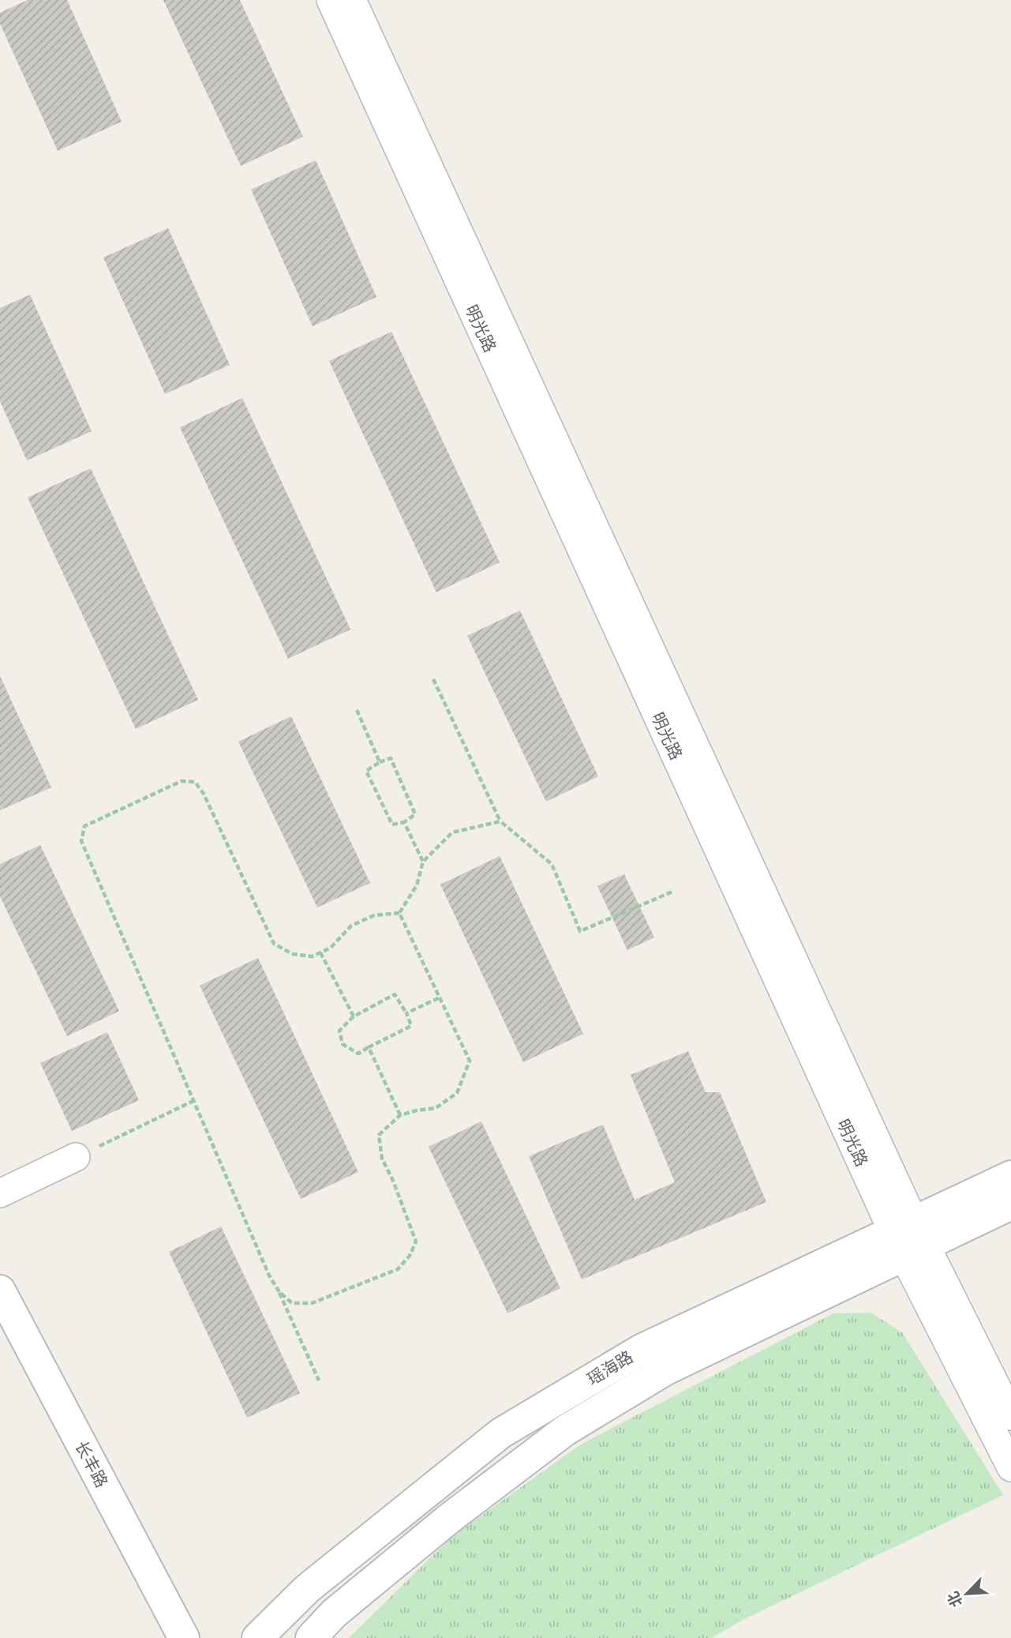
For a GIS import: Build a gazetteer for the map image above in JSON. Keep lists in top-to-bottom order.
{
  "streets": {
    "street": ["明光路", "瑶海路", "长丰路"]
  },
  "crossings": [
    ["明光路", "瑶海路"]
  ],
  "north": "bottom left"
}
